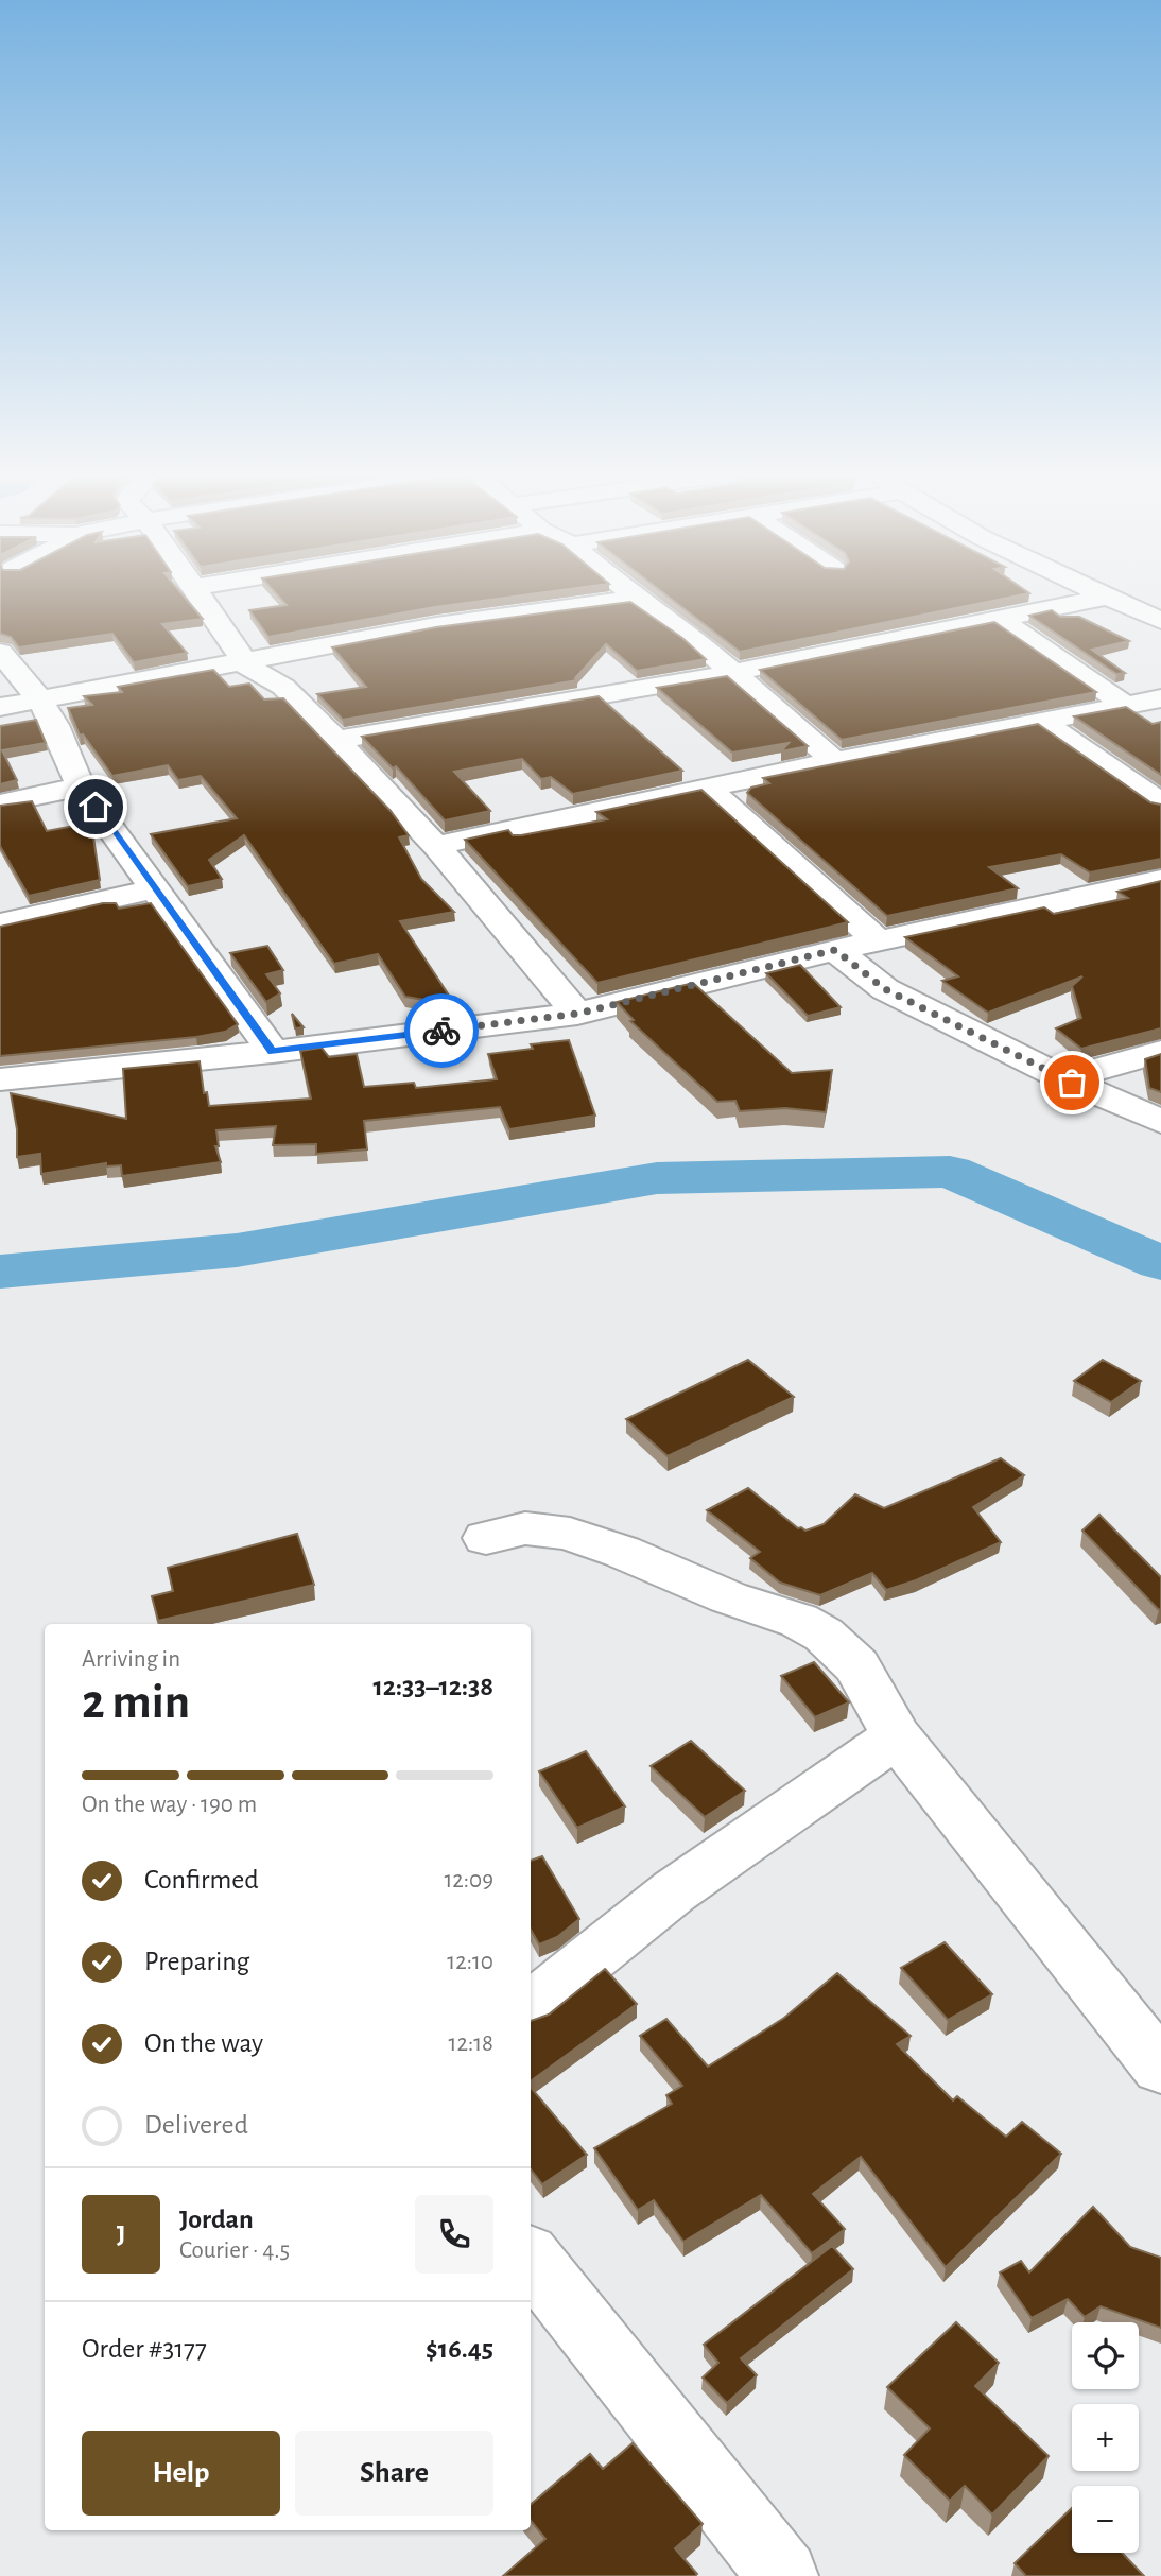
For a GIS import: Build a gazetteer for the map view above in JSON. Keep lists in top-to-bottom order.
{
  "page": {
    "heading": ["2 min", "Arriving in", "12:33–12:38"],
    "panel": [
      "Jordan",
      "Courier · 4.5",
      "Order #3177",
      "$16.45"
    ],
    "bar": "On the way · 190 m",
    "list": [
      ["Confirmed", "12:09"],
      ["Preparing", "12:10"],
      ["On the way", "12:18"],
      "Delivered"
    ],
    "round": "J",
    "map_buttons": ["+", "−"],
    "buttons": ["Help", "Share"]
  }
}
